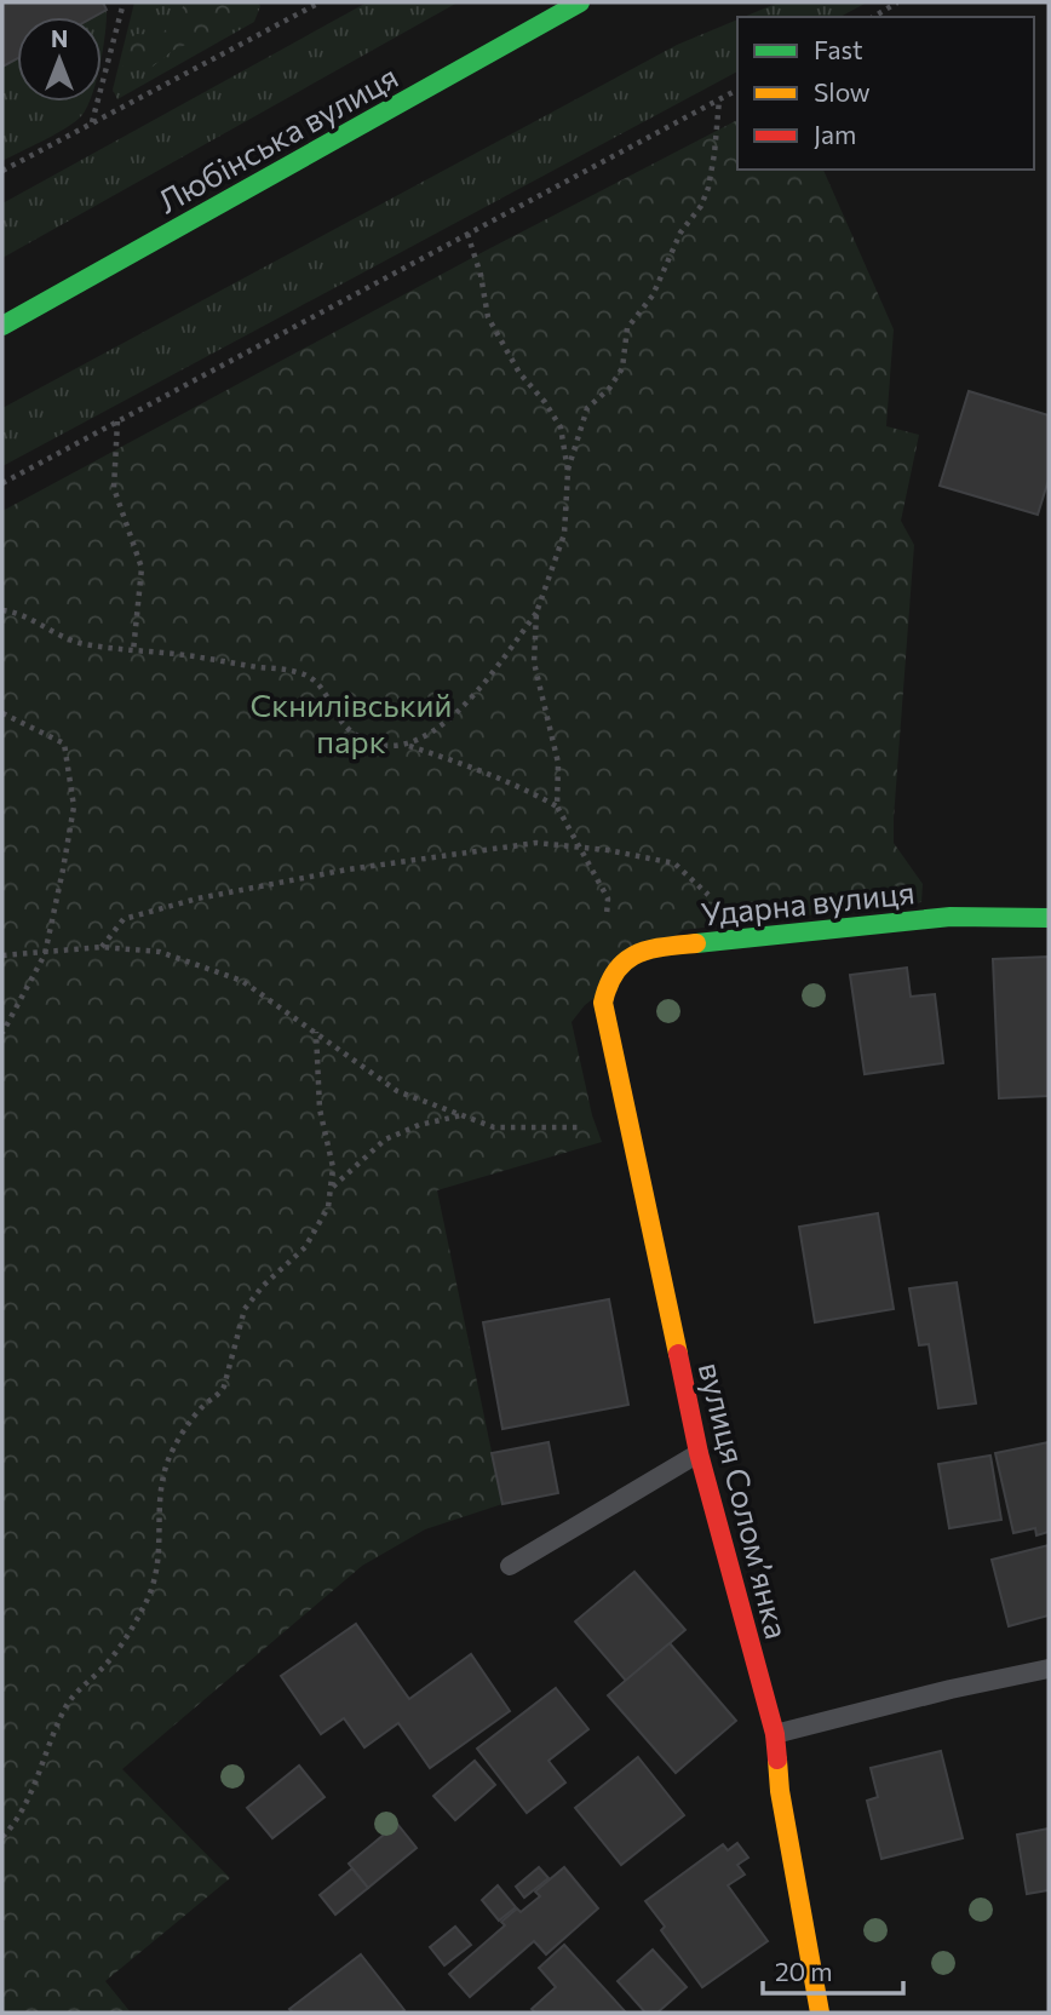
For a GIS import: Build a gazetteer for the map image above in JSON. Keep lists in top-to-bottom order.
{
  "streets": {
    "street": ["Любінська вулиця", "Ударна вулиця", "вулиця Соломʼянка"]
  },
  "crossings": [
    ["Ударна вулиця", "вулиця Соломʼянка"]
  ],
  "parks": ["Скнилівський парк"],
  "legend": ["Fast", "Slow", "Jam"],
  "scale_bar": "20 m",
  "north": "top"
}
